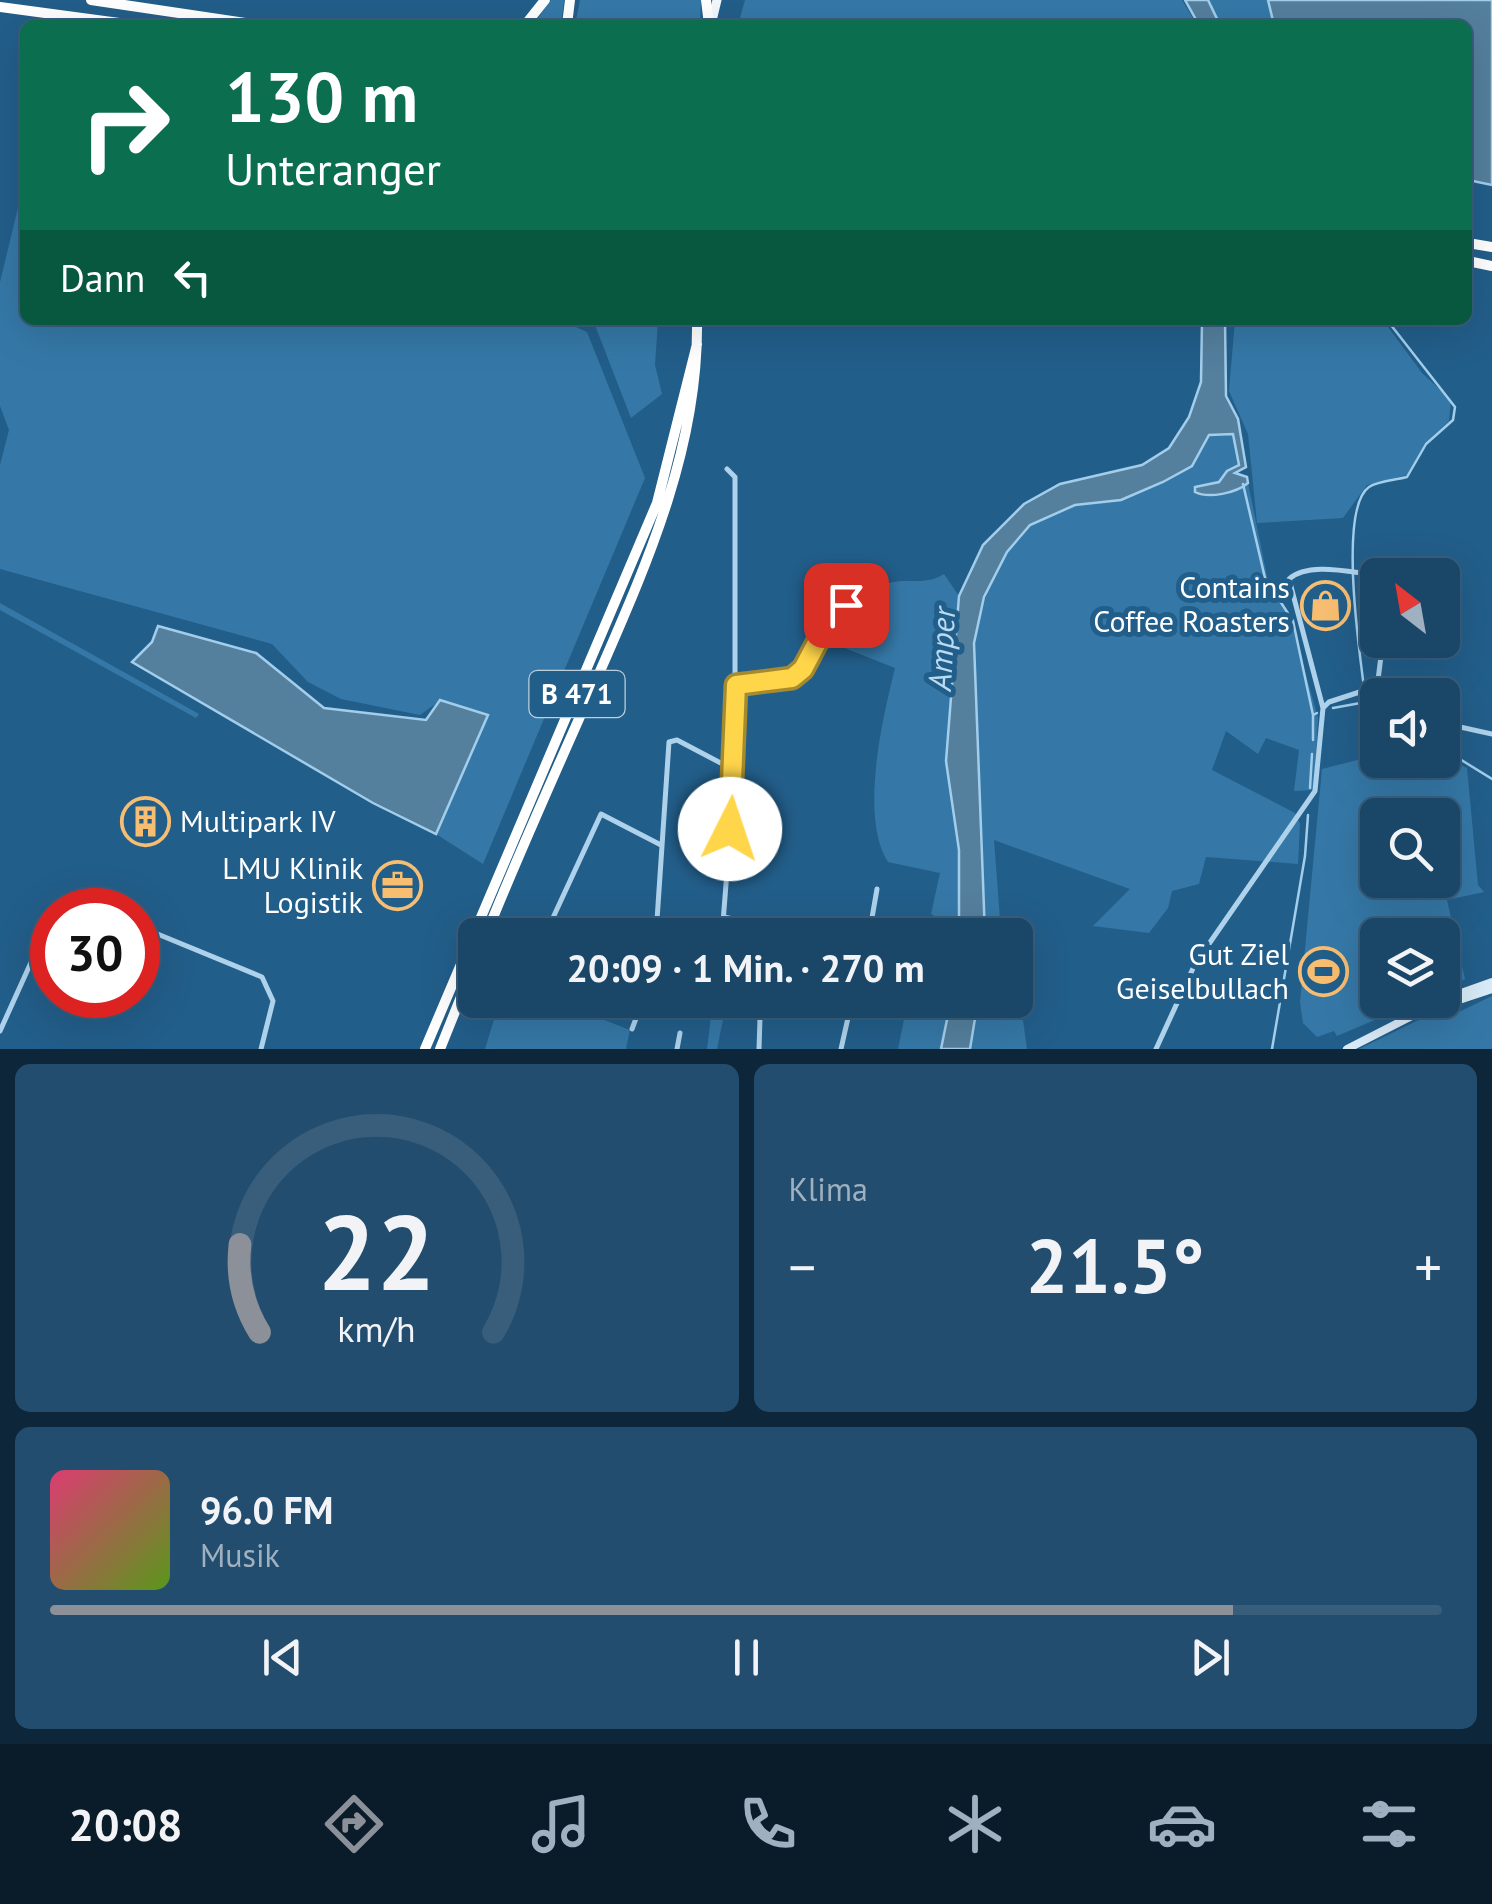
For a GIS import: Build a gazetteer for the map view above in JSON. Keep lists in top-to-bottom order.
{
  "streets": {
    "highway": ["B 471"]
  },
  "water": ["Amper"],
  "places": {
    "shop": ["Contains Coffee Roasters"],
    "building": ["Multipark IV"],
    "office": ["LMU Klinik Logistik"],
    "sports": ["Gut Ziel Geiselbullach"]
  },
  "north": "top left",
  "page": {
    "turn": ["130 m", "Unteranger"],
    "then": "Dann",
    "limit": "30",
    "trip": "20:09 · 1 Min. · 270 m",
    "tile": "Klima",
    "heat": ["−", "21.5°", "+"],
    "song": ["96.0 FM", "Musik"],
    "tabs": "20:08",
    "gauge": ["22", "km/h"]
  }
}
